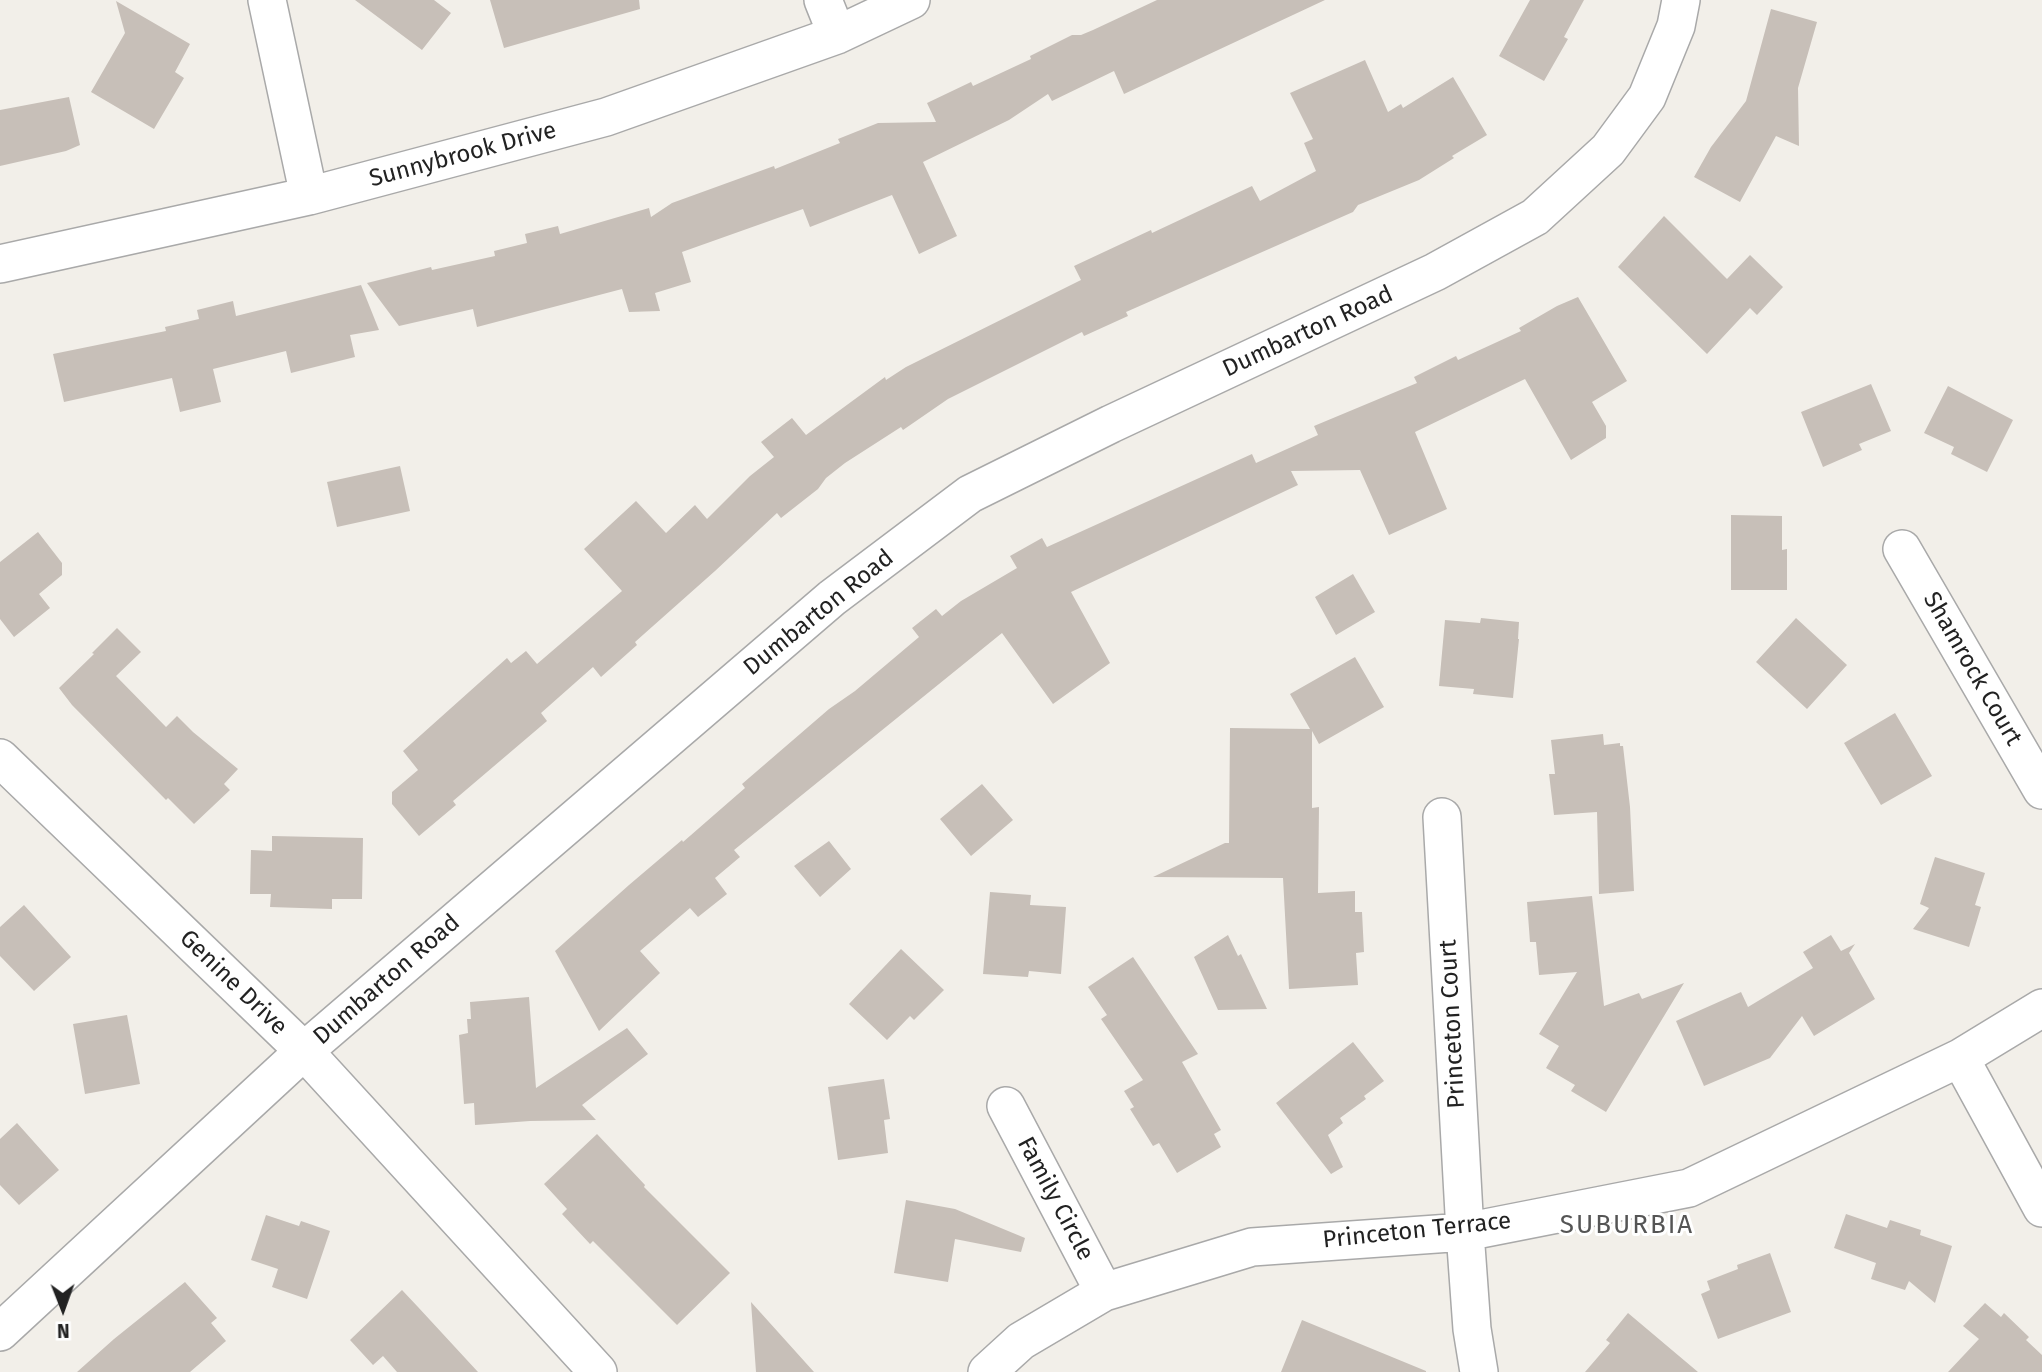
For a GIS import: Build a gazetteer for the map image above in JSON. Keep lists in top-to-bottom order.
{
  "streets": {
    "street": [
      "Sunnybrook Drive",
      "Dumbarton Road",
      "Shamrock Court",
      "Genine Drive",
      "Princeton Court",
      "Family Circle",
      "Princeton Terrace"
    ]
  },
  "crossings": [
    ["Dumbarton Road", "Genine Drive"],
    ["Princeton Court", "Princeton Terrace"],
    ["Family Circle", "Princeton Terrace"]
  ],
  "districts": ["SUBURBIA"],
  "north": "bottom"
}
